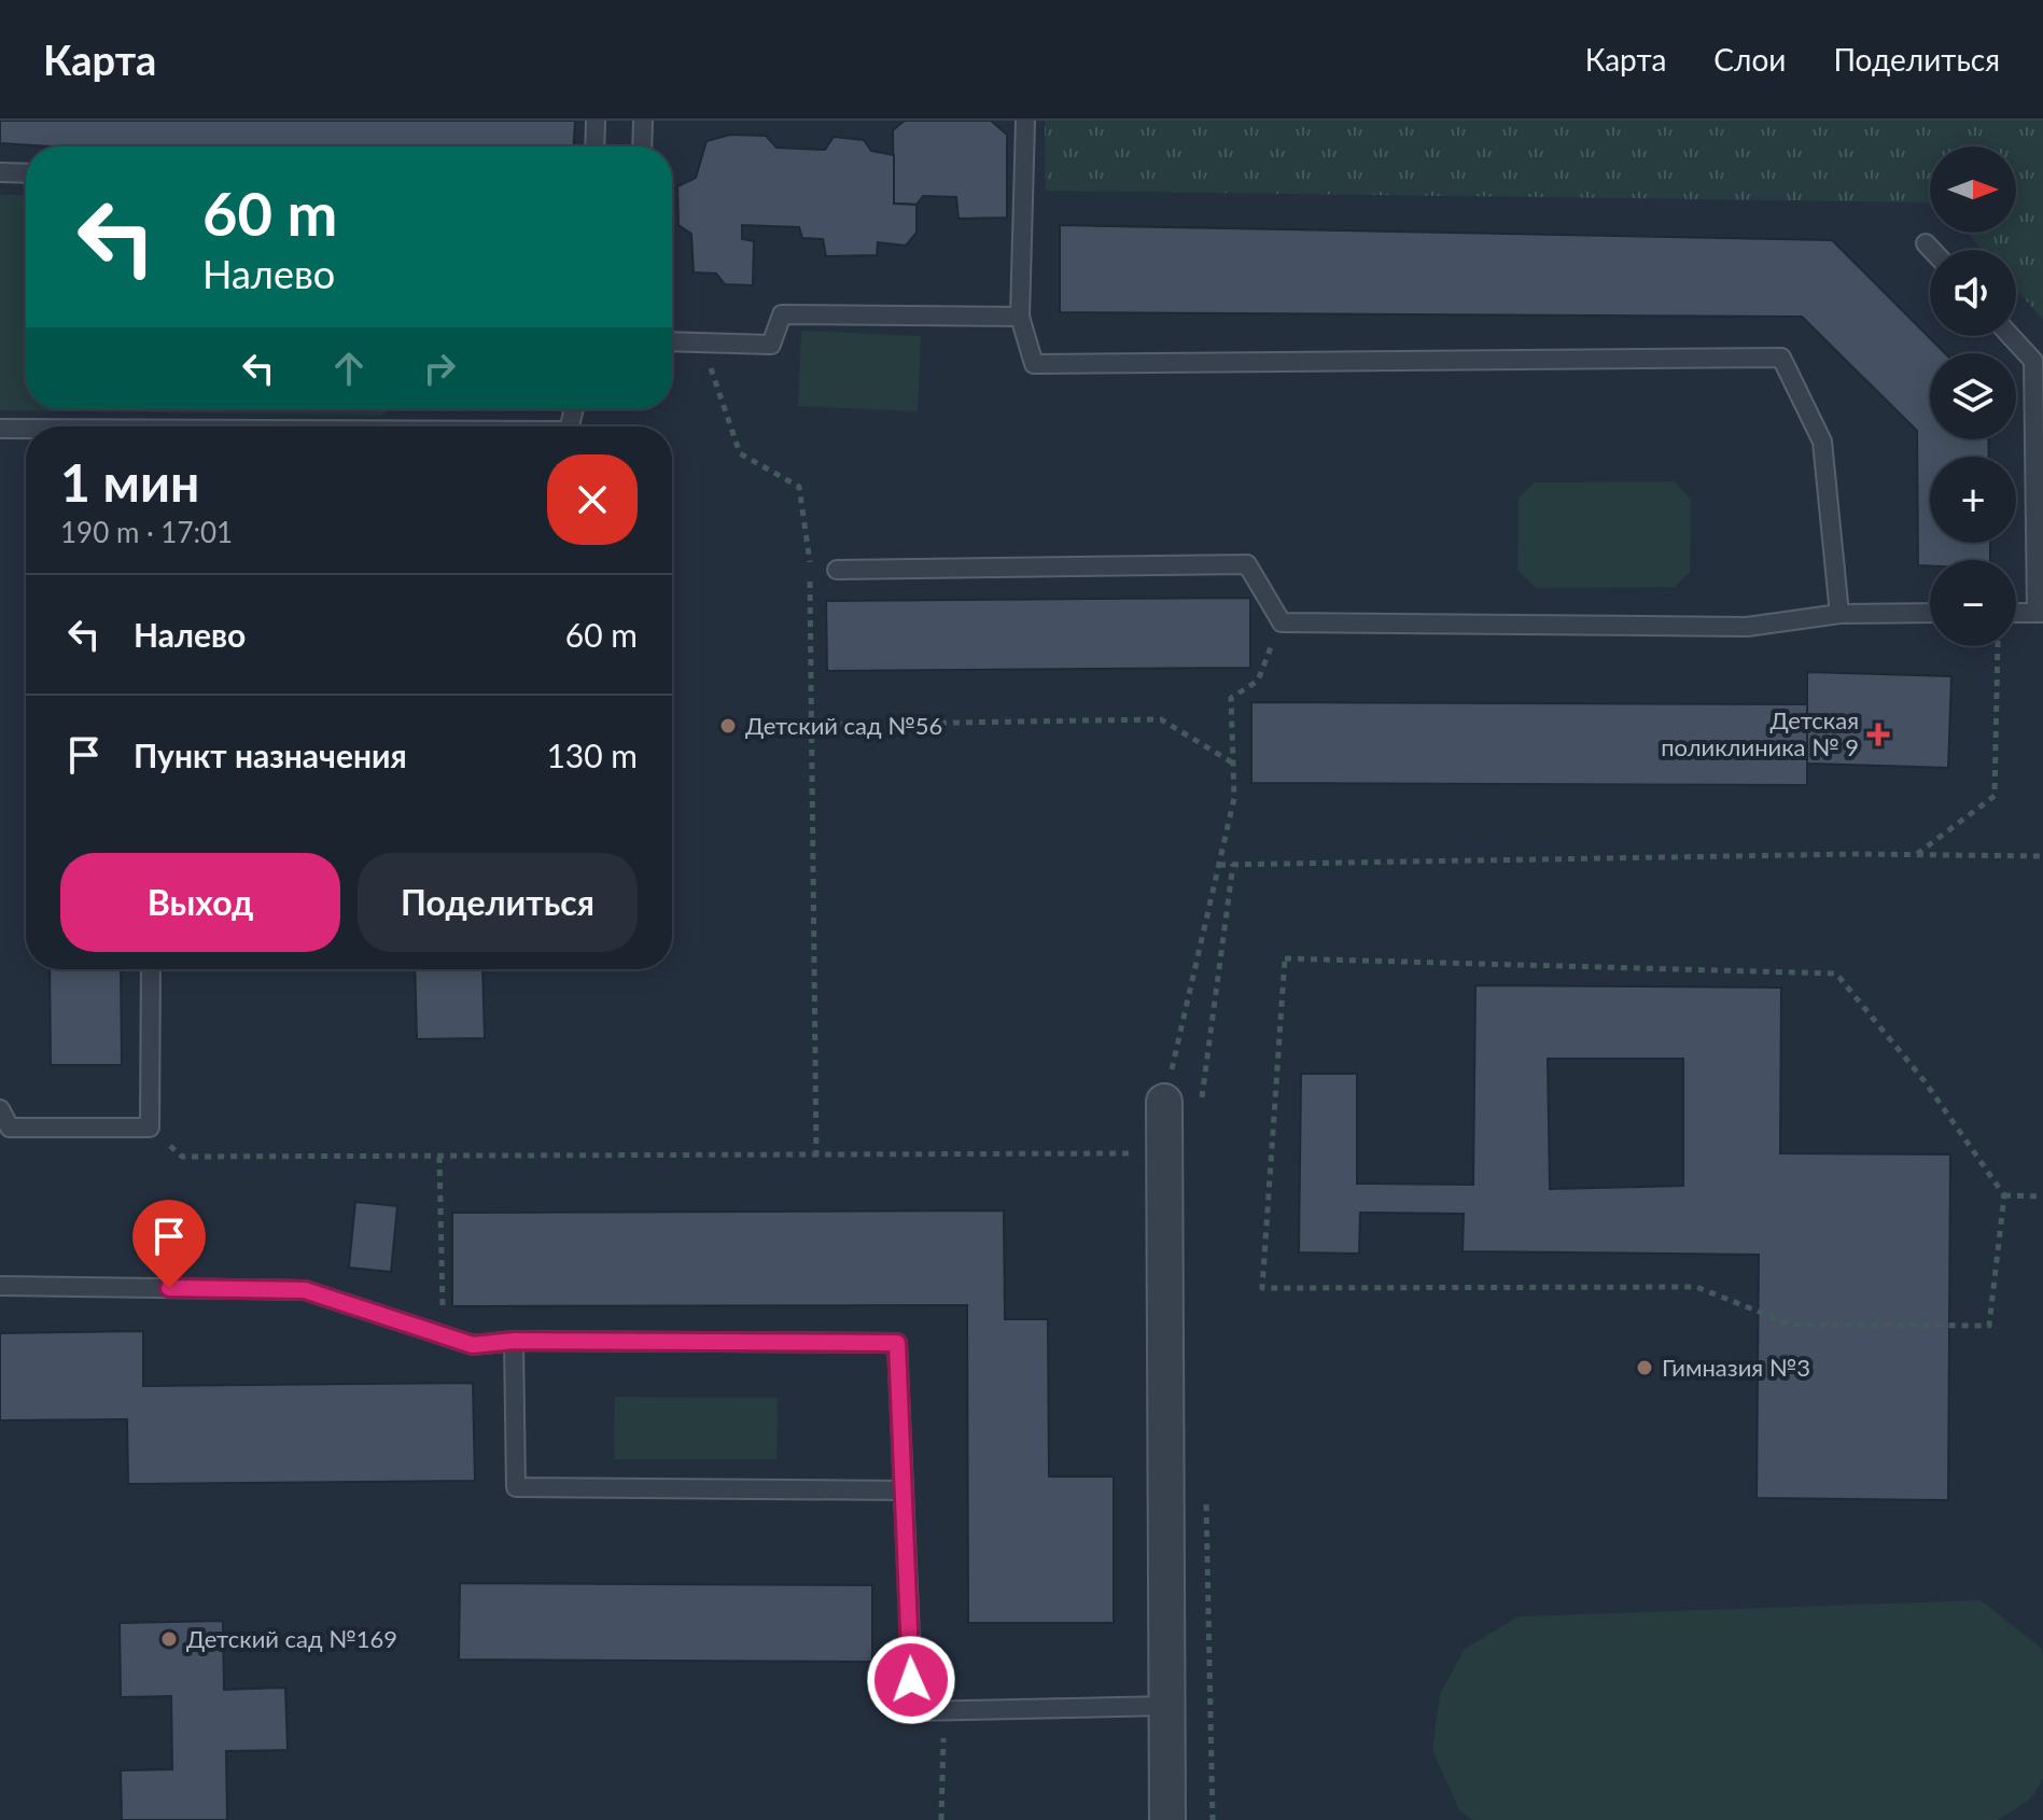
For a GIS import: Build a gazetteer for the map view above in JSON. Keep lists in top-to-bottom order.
{
  "places": {
    "other": ["Детский сад №56", "Гимназия №3", "Детский сад №169"],
    "health": ["Детская поликлиника № 9"]
  },
  "north": "right",
  "page": {
    "header": "Карта",
    "nav": ["Карта", "Слои", "Поделиться"],
    "map_buttons": ["+", "−"],
    "turn": ["60 m", "Налево"],
    "heading": ["1 мин", "190 m · 17:01"],
    "list": [
      {
        "name": "Налево",
        "value": "60 m"
      },
      {
        "name": "Пункт назначения",
        "value": "130 m"
      }
    ],
    "buttons": ["Выход", "Поделиться"]
  }
}
